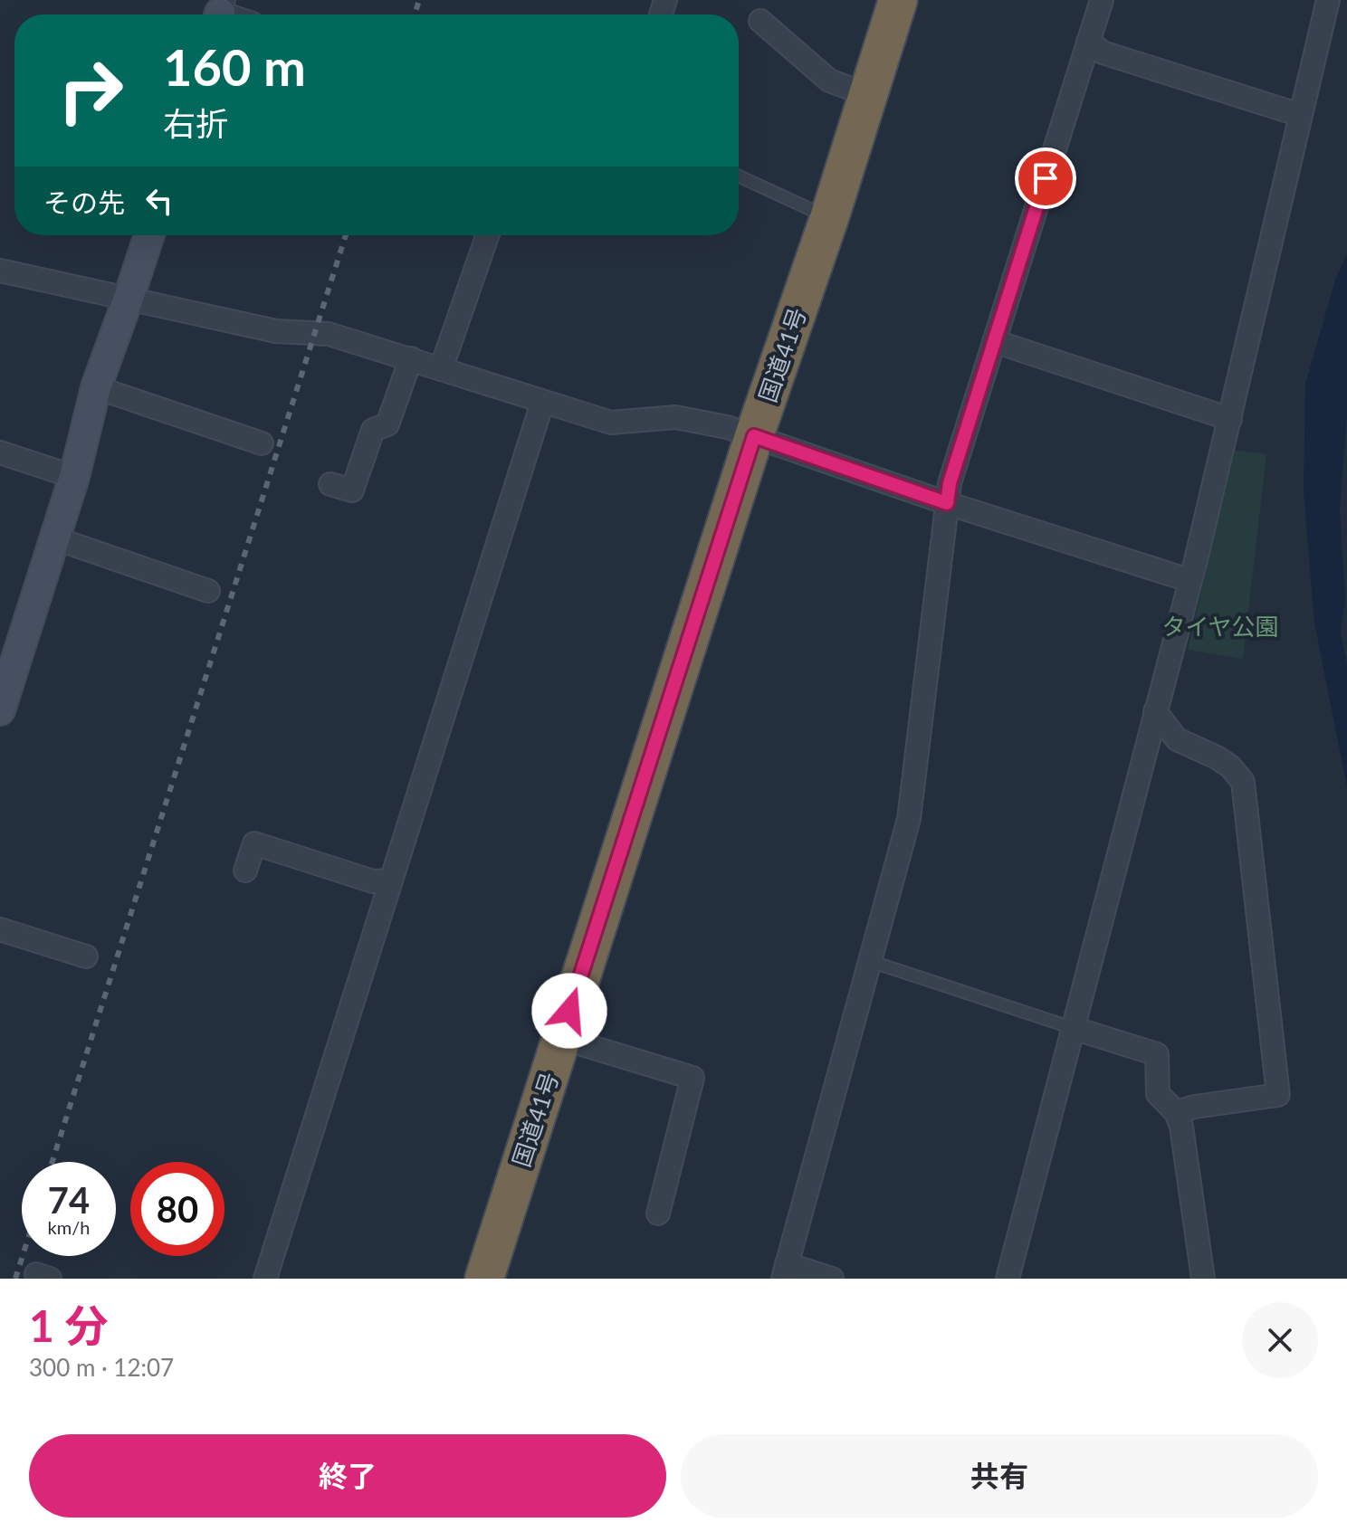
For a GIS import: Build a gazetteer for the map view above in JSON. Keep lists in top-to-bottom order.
{
  "streets": {
    "highway": ["国道41号"]
  },
  "parks": ["タイヤ公園"],
  "page": {
    "turn": ["160 m", "右折"],
    "then": "その先",
    "speed": "74 km/h",
    "limit": "80",
    "heading": ["1 分", "300 m · 12:07"],
    "buttons": ["終了", "共有"]
  }
}
